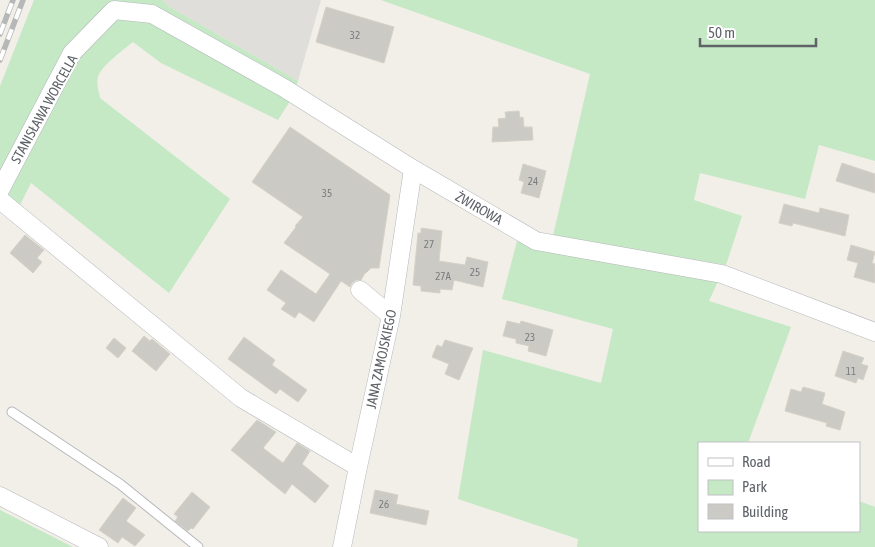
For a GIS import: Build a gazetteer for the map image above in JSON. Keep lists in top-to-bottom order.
{
  "streets": {
    "street": ["STANISŁAWA WORCELLA", "ŻWIROWA", "JANA ZAMOJSKIEGO"]
  },
  "crossings": [
    ["STANISŁAWA WORCELLA", "ŻWIROWA"],
    ["ŻWIROWA", "JANA ZAMOJSKIEGO"]
  ],
  "house_numbers": [
    "32",
    "24",
    "35",
    "27",
    "25",
    "27A",
    "23",
    "11",
    "26"
  ],
  "legend": ["Road", "Park", "Building"],
  "scale_bar": "50 m"
}
